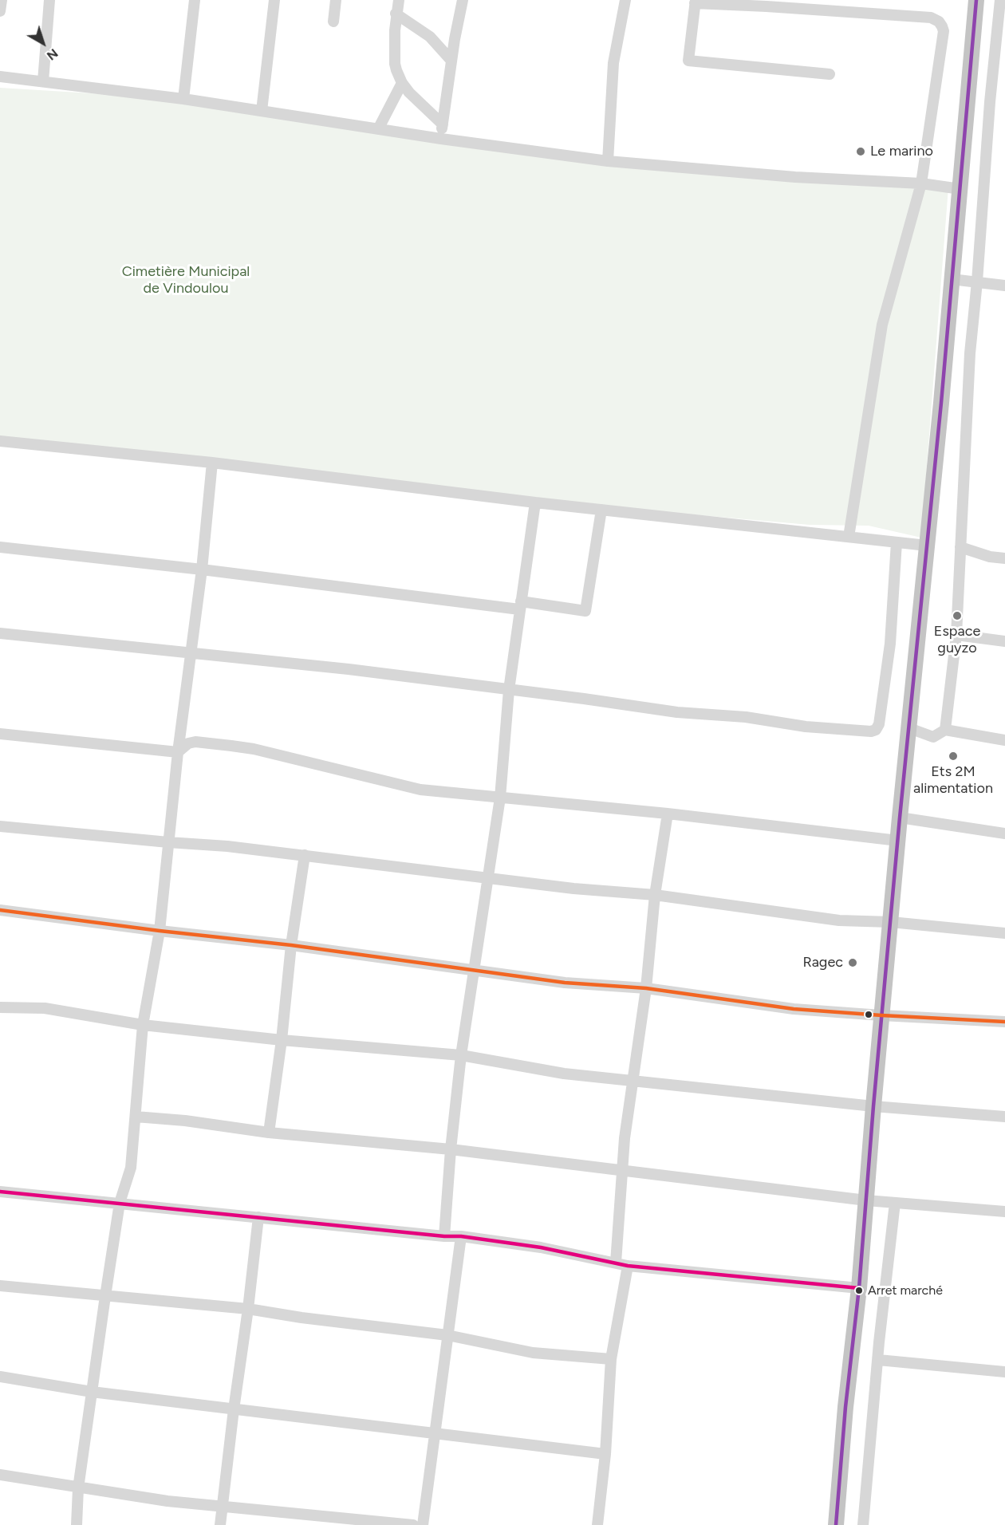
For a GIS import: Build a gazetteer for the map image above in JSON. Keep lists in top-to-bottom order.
{
  "parks": ["Cimetière Municipal de Vindoulou"],
  "places": [
    "Le marino",
    "Espace guyzo",
    "Ets 2M alimentation",
    "Ragec",
    "Arret marché"
  ],
  "north": "bottom right"
}
